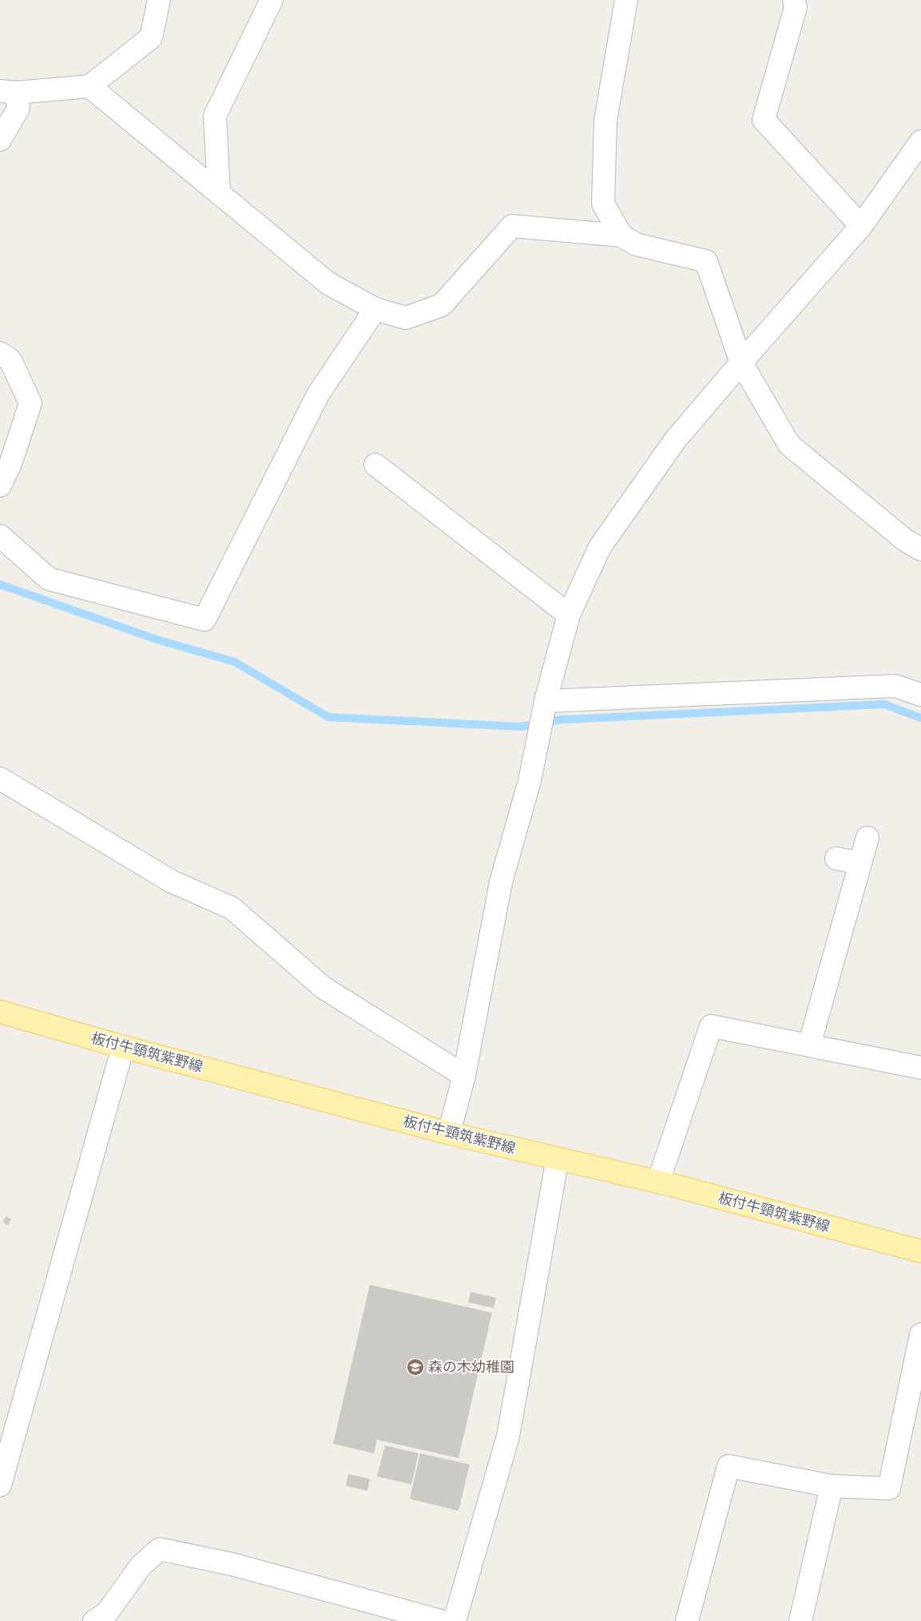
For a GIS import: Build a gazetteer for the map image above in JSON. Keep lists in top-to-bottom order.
{
  "streets": {
    "main road": ["板付牛頸筑紫野線"]
  },
  "places": {
    "school or university": ["森の木幼稚園"]
  }
}
